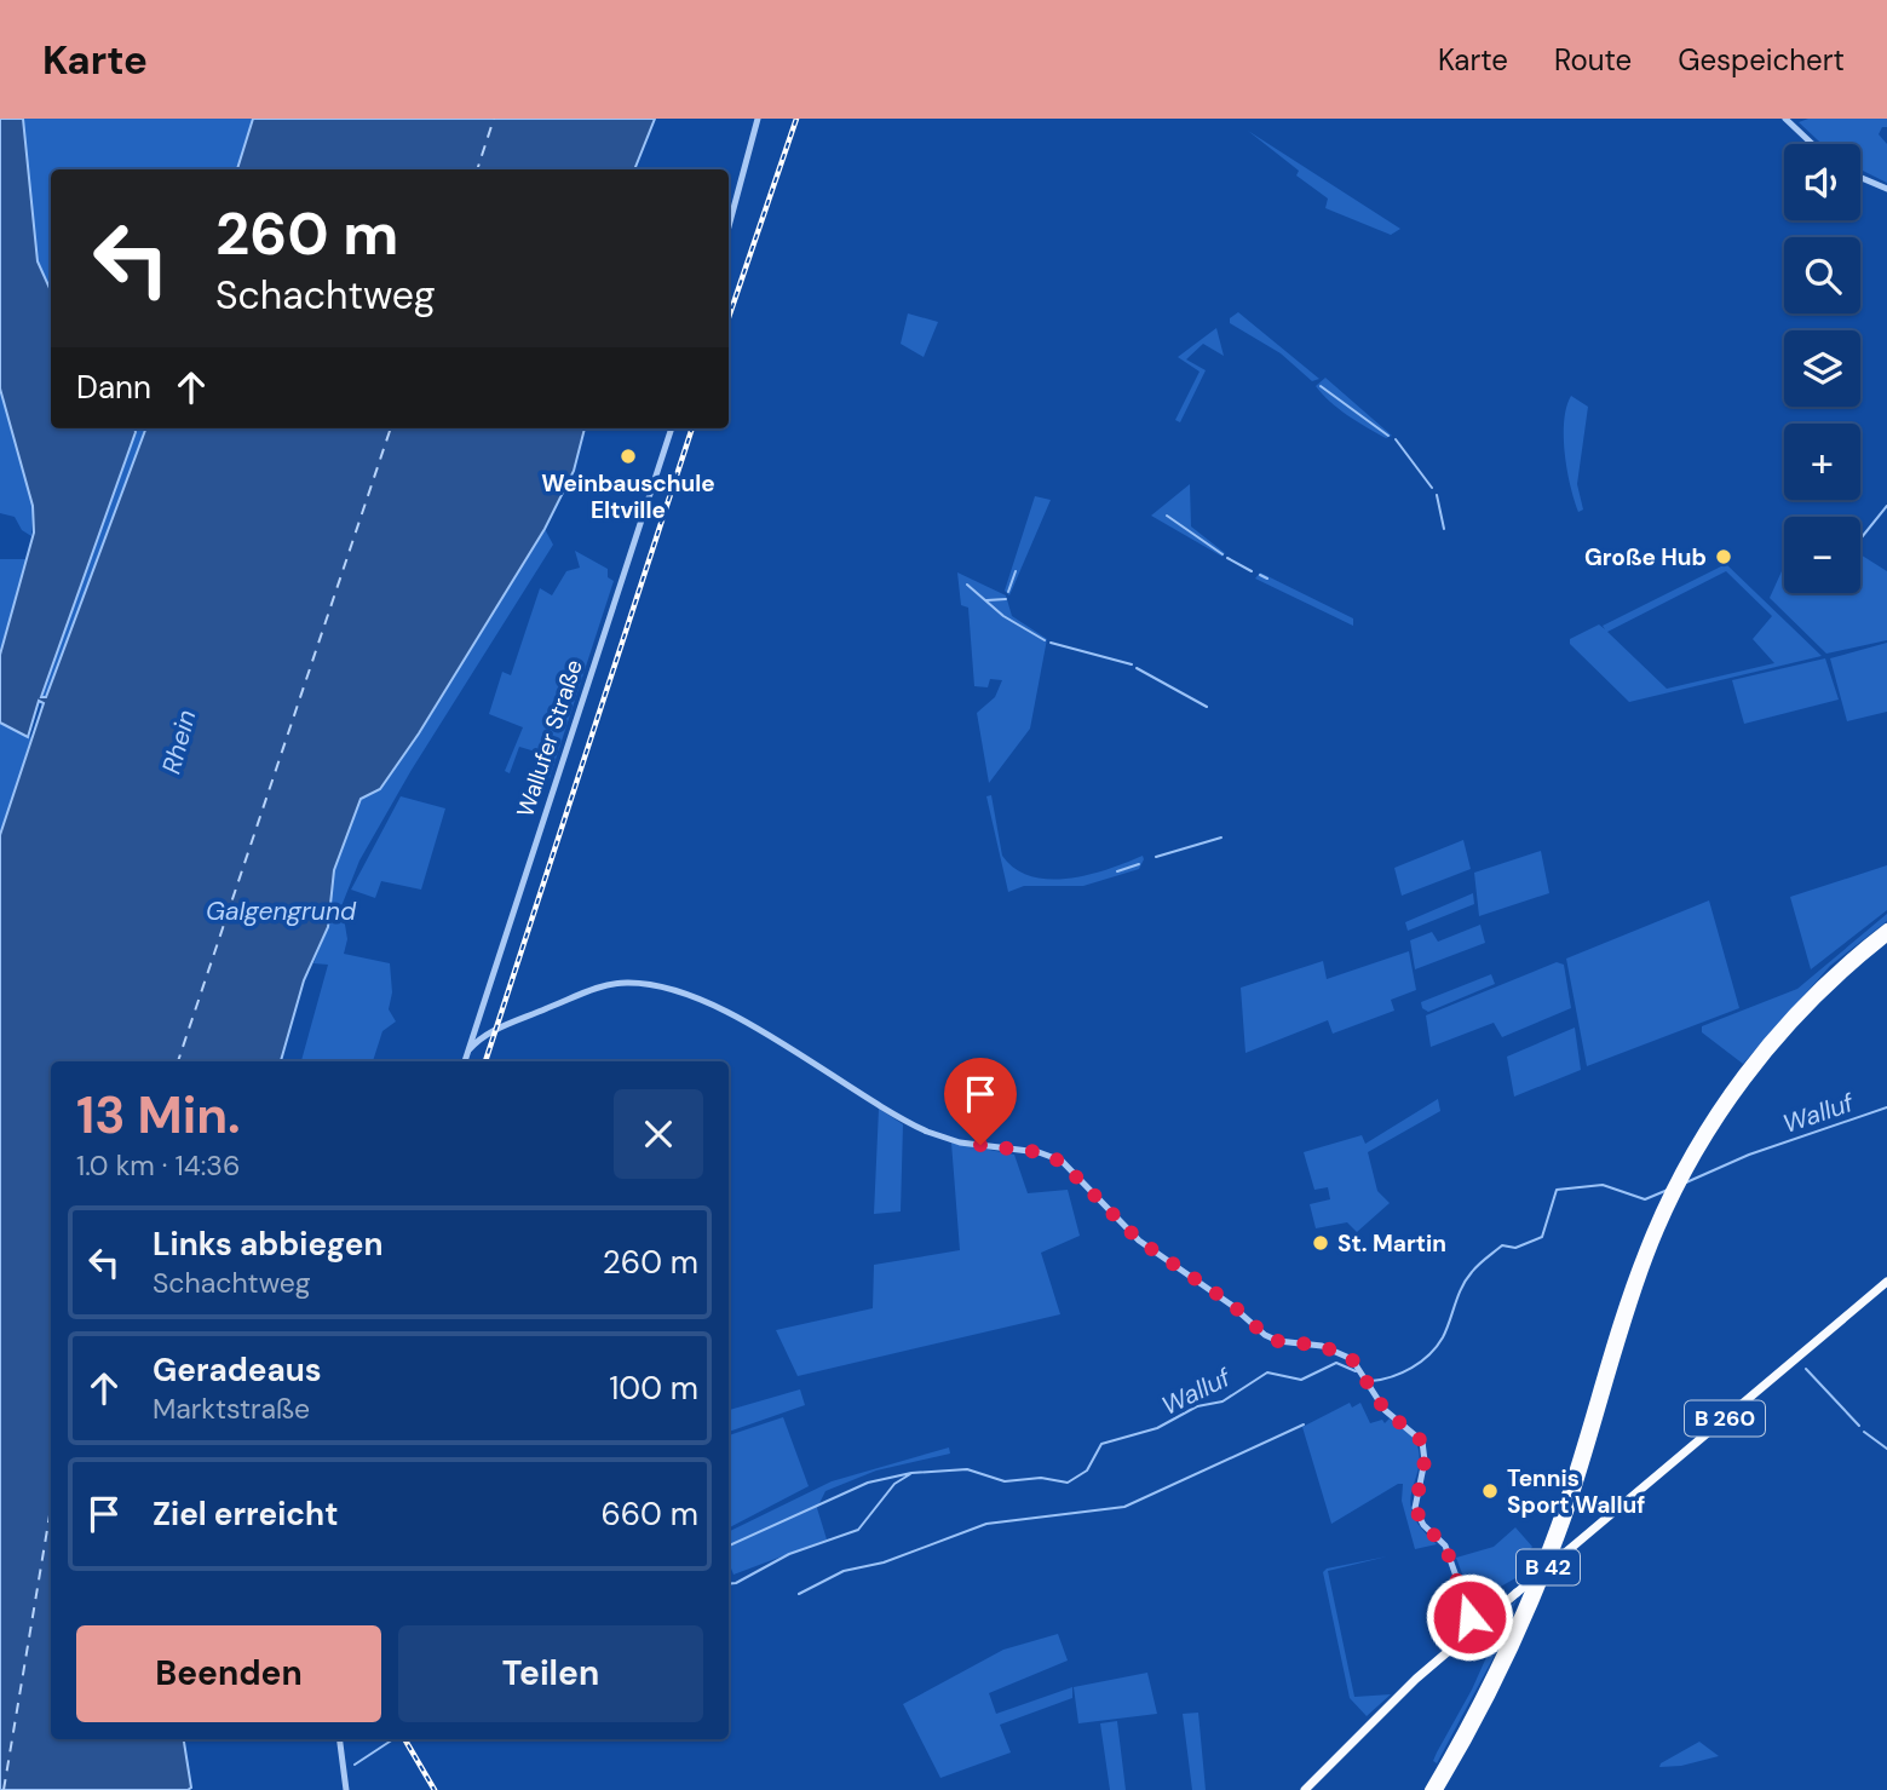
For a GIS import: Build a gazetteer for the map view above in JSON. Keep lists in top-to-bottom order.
{
  "streets": {
    "highway": ["B 42"],
    "main road": ["B 260"],
    "street": ["Wallufer Straße"]
  },
  "water": ["Rhein", "Galgengrund", "Walluf"],
  "places": [
    "Weinbauschule Eltville",
    "Große Hub",
    "St. Martin",
    "Tennis Sport Walluf"
  ],
  "page": {
    "header": "Karte",
    "nav": ["Karte", "Route", "Gespeichert"],
    "map_buttons": ["+", "−"],
    "turn": ["260 m", "Schachtweg"],
    "then": "Dann",
    "heading": ["13 Min.", "1.0 km · 14:36"],
    "list": [
      {
        "name": "Links abbiegen",
        "note": "Schachtweg",
        "value": "260 m"
      },
      {
        "name": "Geradeaus",
        "note": "Marktstraße",
        "value": "100 m"
      },
      {
        "name": "Ziel erreicht",
        "value": "660 m"
      }
    ],
    "buttons": ["Beenden", "Teilen"]
  }
}
